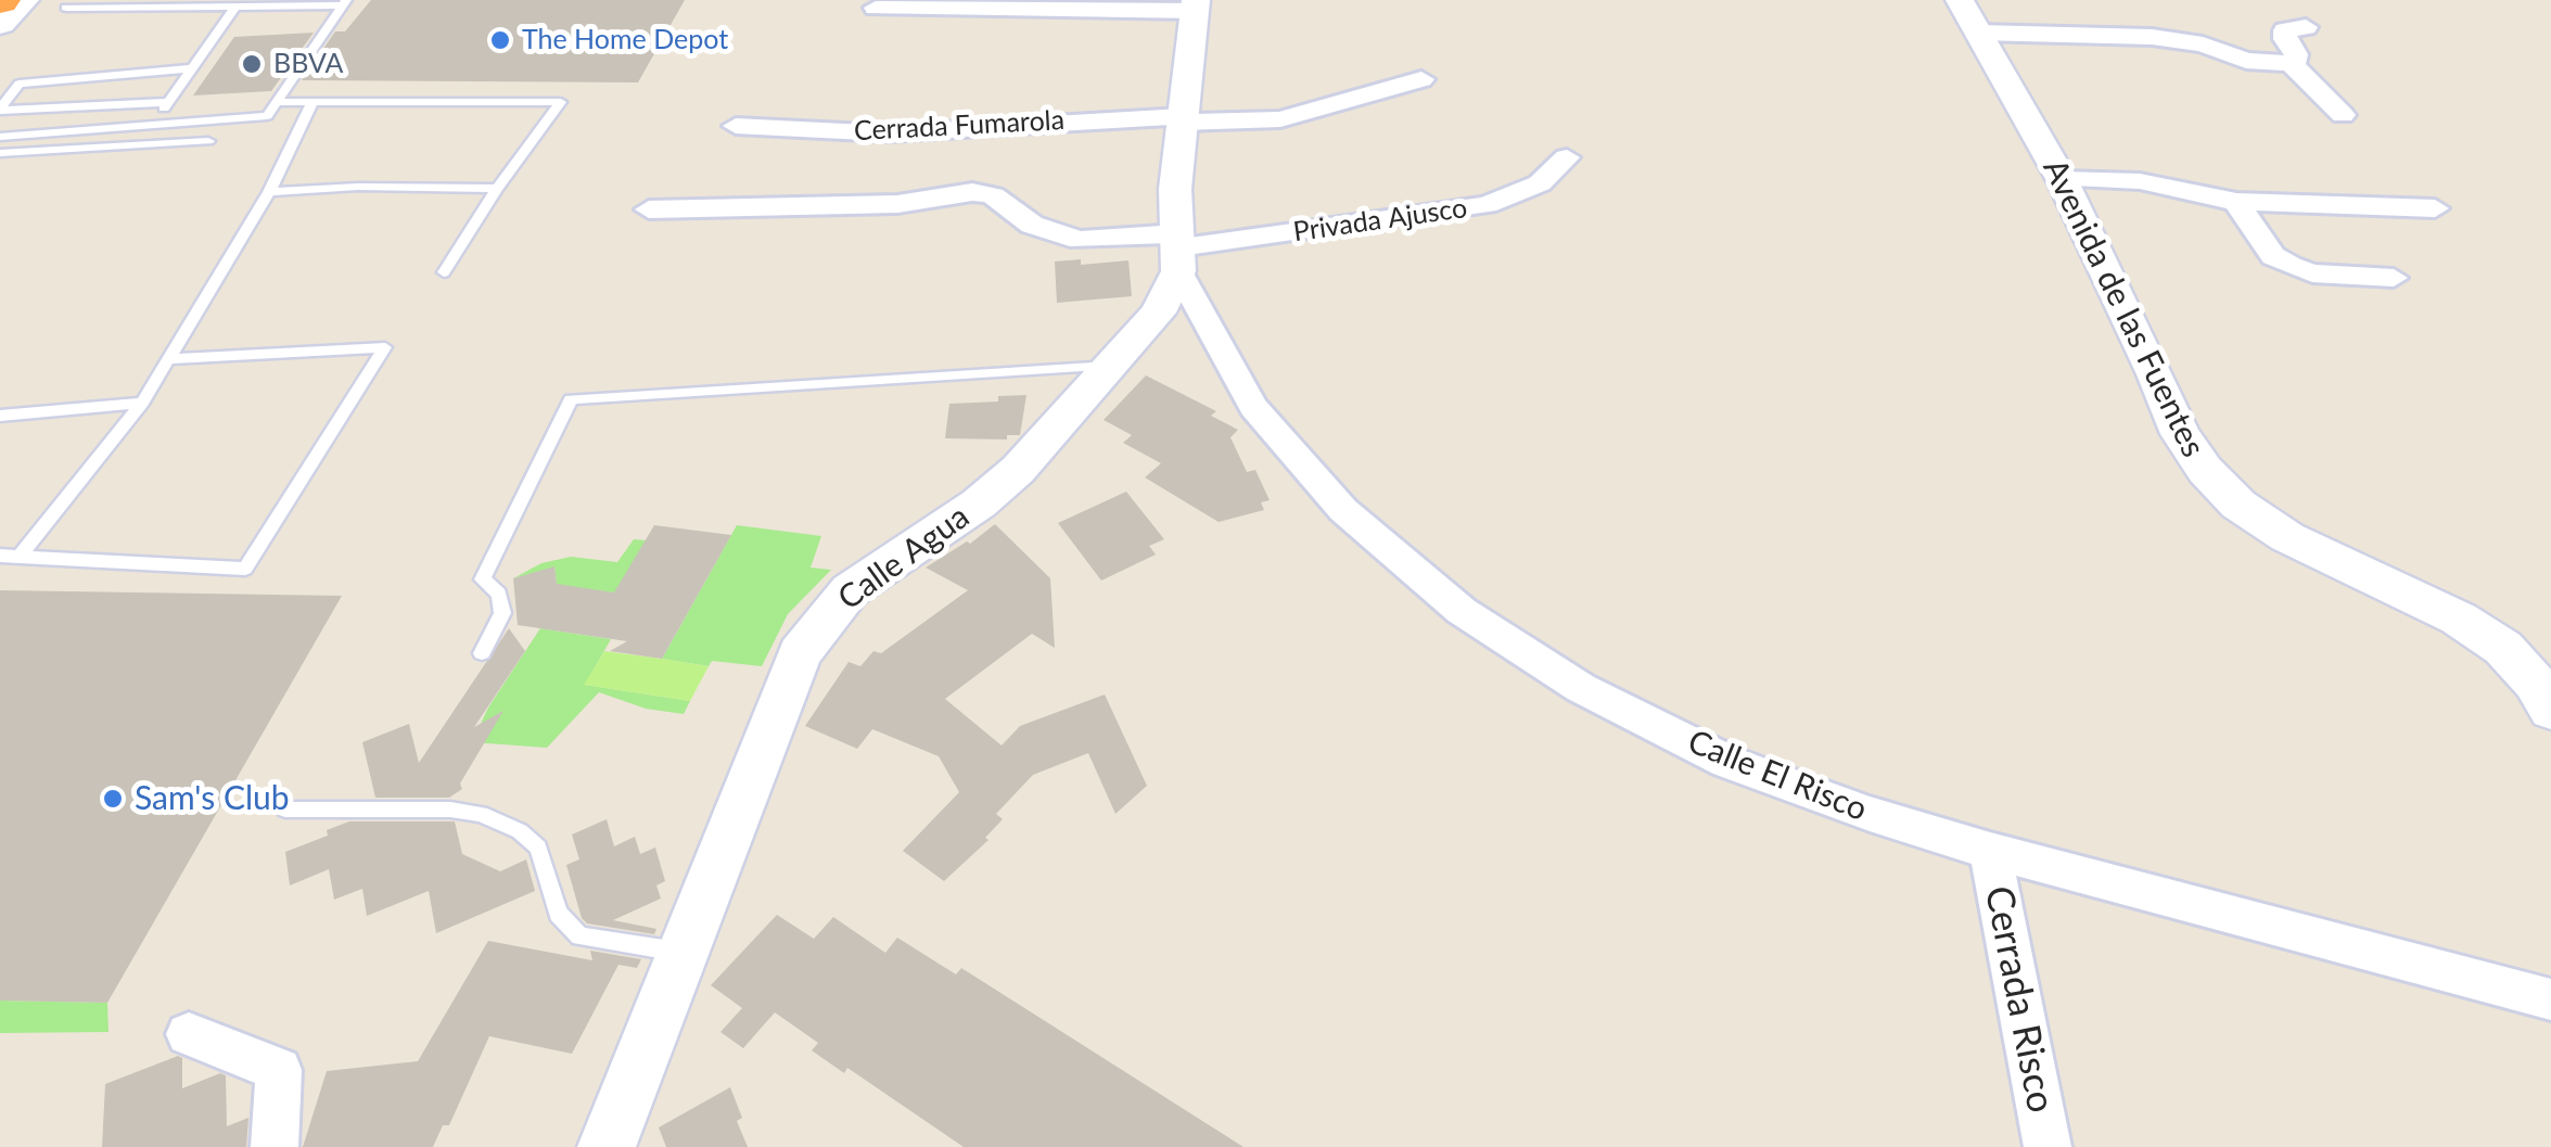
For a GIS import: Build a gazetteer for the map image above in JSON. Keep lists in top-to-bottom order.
{
  "streets": {
    "street": [
      "Cerrada Fumarola",
      "Privada Ajusco",
      "Avenida de las Fuentes",
      "Calle Agua",
      "Calle El Risco",
      "Cerrada Risco"
    ]
  },
  "crossings": [
    ["Privada Ajusco", "Calle Agua"],
    ["Privada Ajusco", "Calle El Risco"],
    ["Calle Agua", "Calle El Risco"],
    ["Calle El Risco", "Cerrada Risco"]
  ],
  "places": ["The Home Depot", "BBVA", "Sam's Club"]
}
